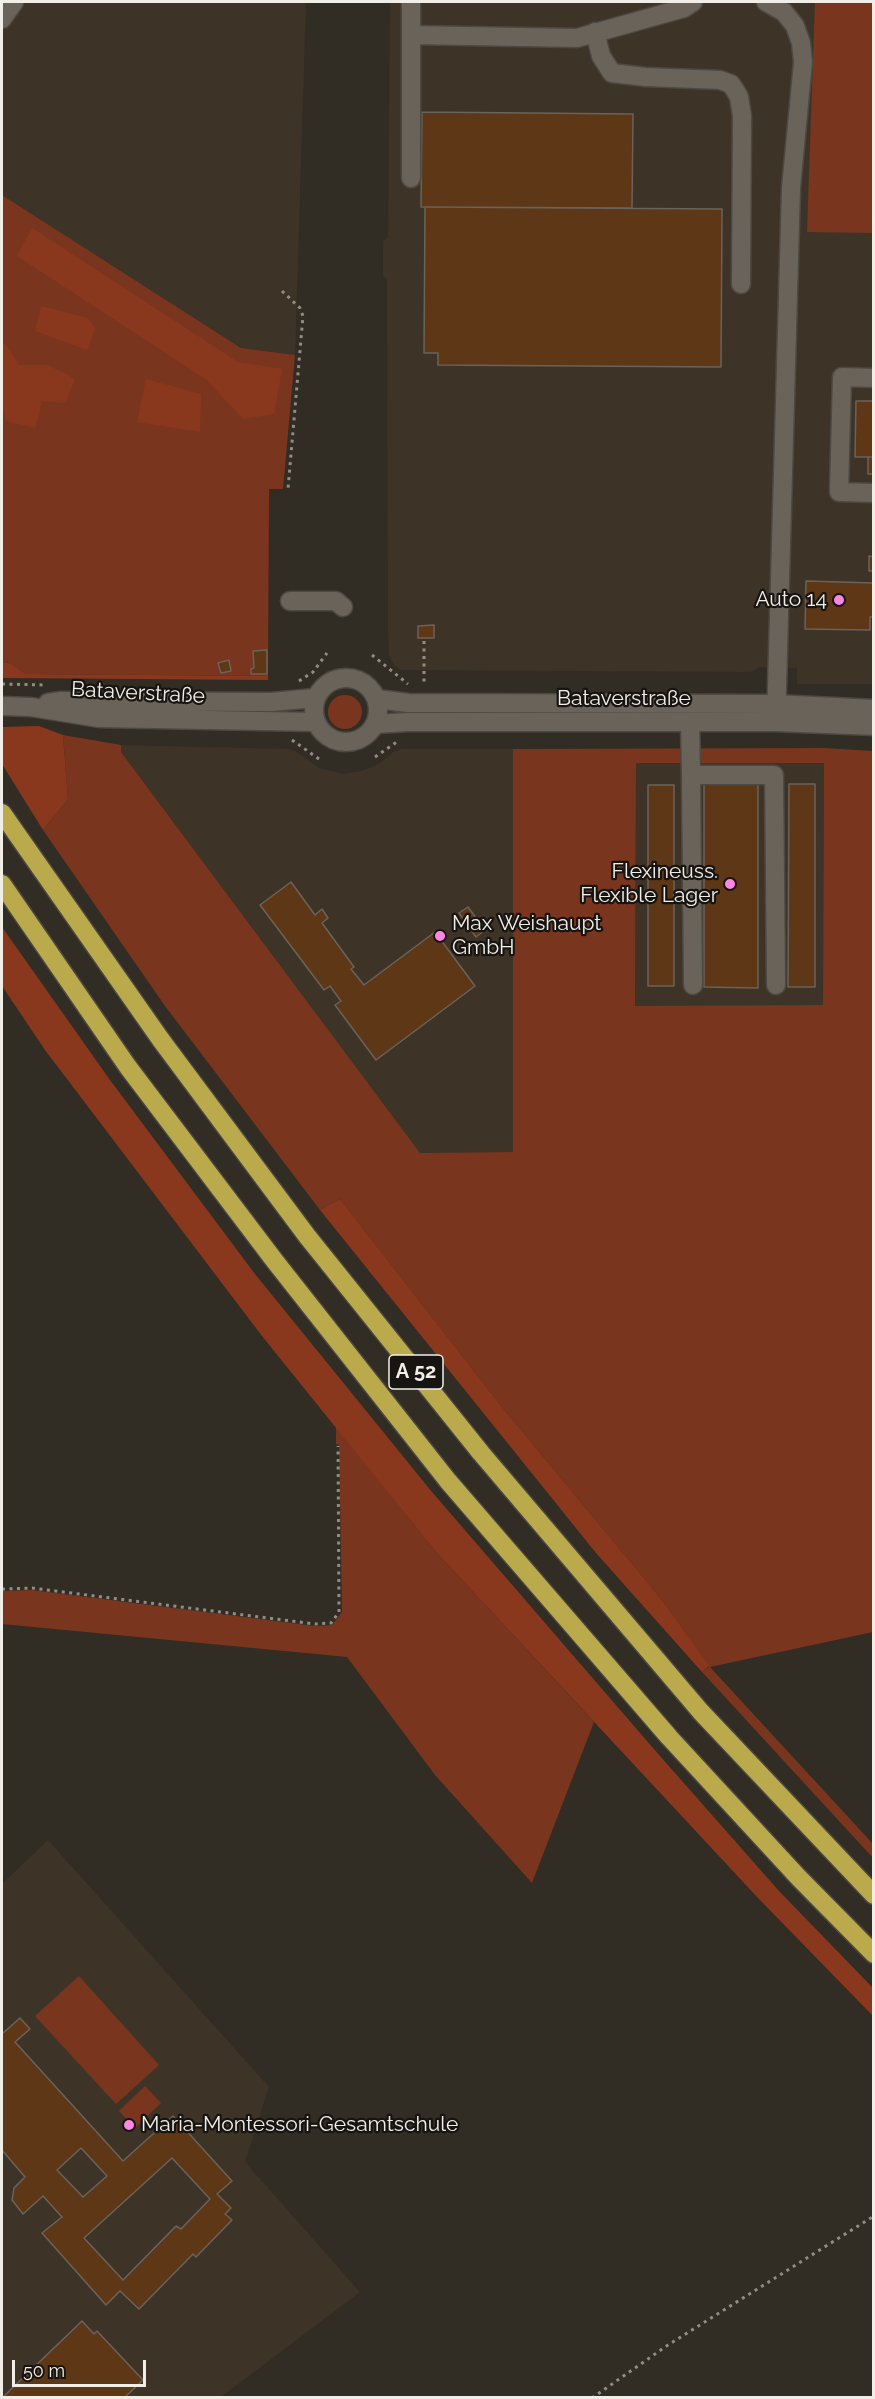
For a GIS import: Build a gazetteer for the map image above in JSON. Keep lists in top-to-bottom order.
{
  "streets": {
    "highway": ["A 52"],
    "street": ["Bataverstraße"]
  },
  "places": [
    "Auto 14",
    "Flexineuss. Flexible Lager",
    "Max Weishaupt GmbH",
    "Maria-Montessori-Gesamtschule"
  ],
  "scale_bar": "50 m"
}
